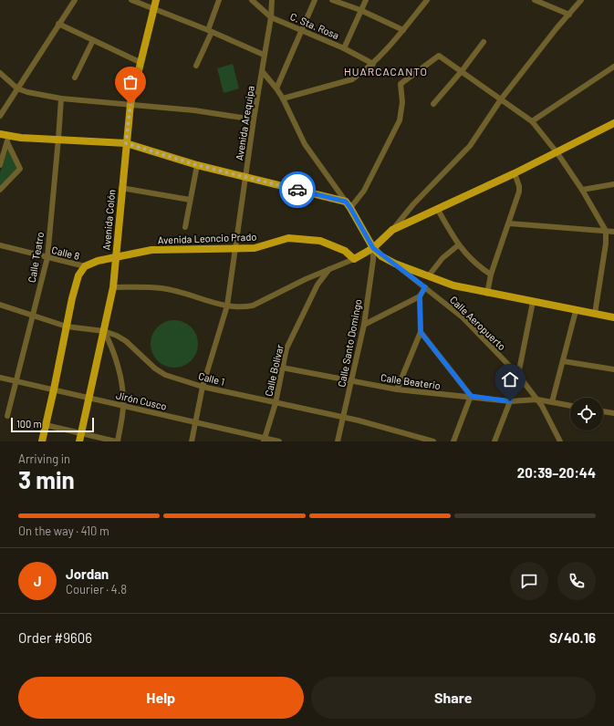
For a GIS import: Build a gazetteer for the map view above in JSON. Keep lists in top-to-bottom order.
{
  "streets": {
    "main road": ["Avenida Colón", "Avenida Leoncio Prado"],
    "street": [
      "C. Sta. Rosa",
      "Avenida Arequipa",
      "Calle 8",
      "Calle Teatro",
      "Calle Aeropuerto",
      "Calle Santo Domingo",
      "Calle Bolívar",
      "Calle 1",
      "Calle Beaterio",
      "Jirón Cusco"
    ]
  },
  "crossings": [
    ["C. Sta. Rosa", "Avenida Arequipa"],
    ["Avenida Arequipa", "Avenida Leoncio Prado"],
    ["Avenida Arequipa", "Calle 1"],
    ["Avenida Arequipa", "Jirón Cusco"],
    ["Avenida Colón", "Avenida Leoncio Prado"],
    ["Avenida Colón", "Calle 1"],
    ["Avenida Colón", "Jirón Cusco"],
    ["Avenida Leoncio Prado", "Calle 8"],
    ["Calle 8", "Calle Teatro"],
    ["Calle Teatro", "Calle 1"],
    ["Calle Teatro", "Jirón Cusco"],
    ["Calle Aeropuerto", "Calle Beaterio"],
    ["Calle Santo Domingo", "Calle 1"],
    ["Calle Santo Domingo", "Calle Beaterio"],
    ["Calle Bolívar", "Calle 1"],
    ["Calle Bolívar", "Calle Beaterio"],
    ["Calle Bolívar", "Jirón Cusco"]
  ],
  "districts": ["HUARCACANTO"],
  "scale_bar": "100 m",
  "page": {
    "scale": "100 m",
    "heading": ["3 min", "Arriving in", "20:39–20:44"],
    "panel": [
      "Jordan",
      "Courier · 4.8",
      "Order #9606",
      "S/40.16"
    ],
    "bar": "On the way · 410 m",
    "round": "J",
    "buttons": ["Help", "Share"]
  }
}
